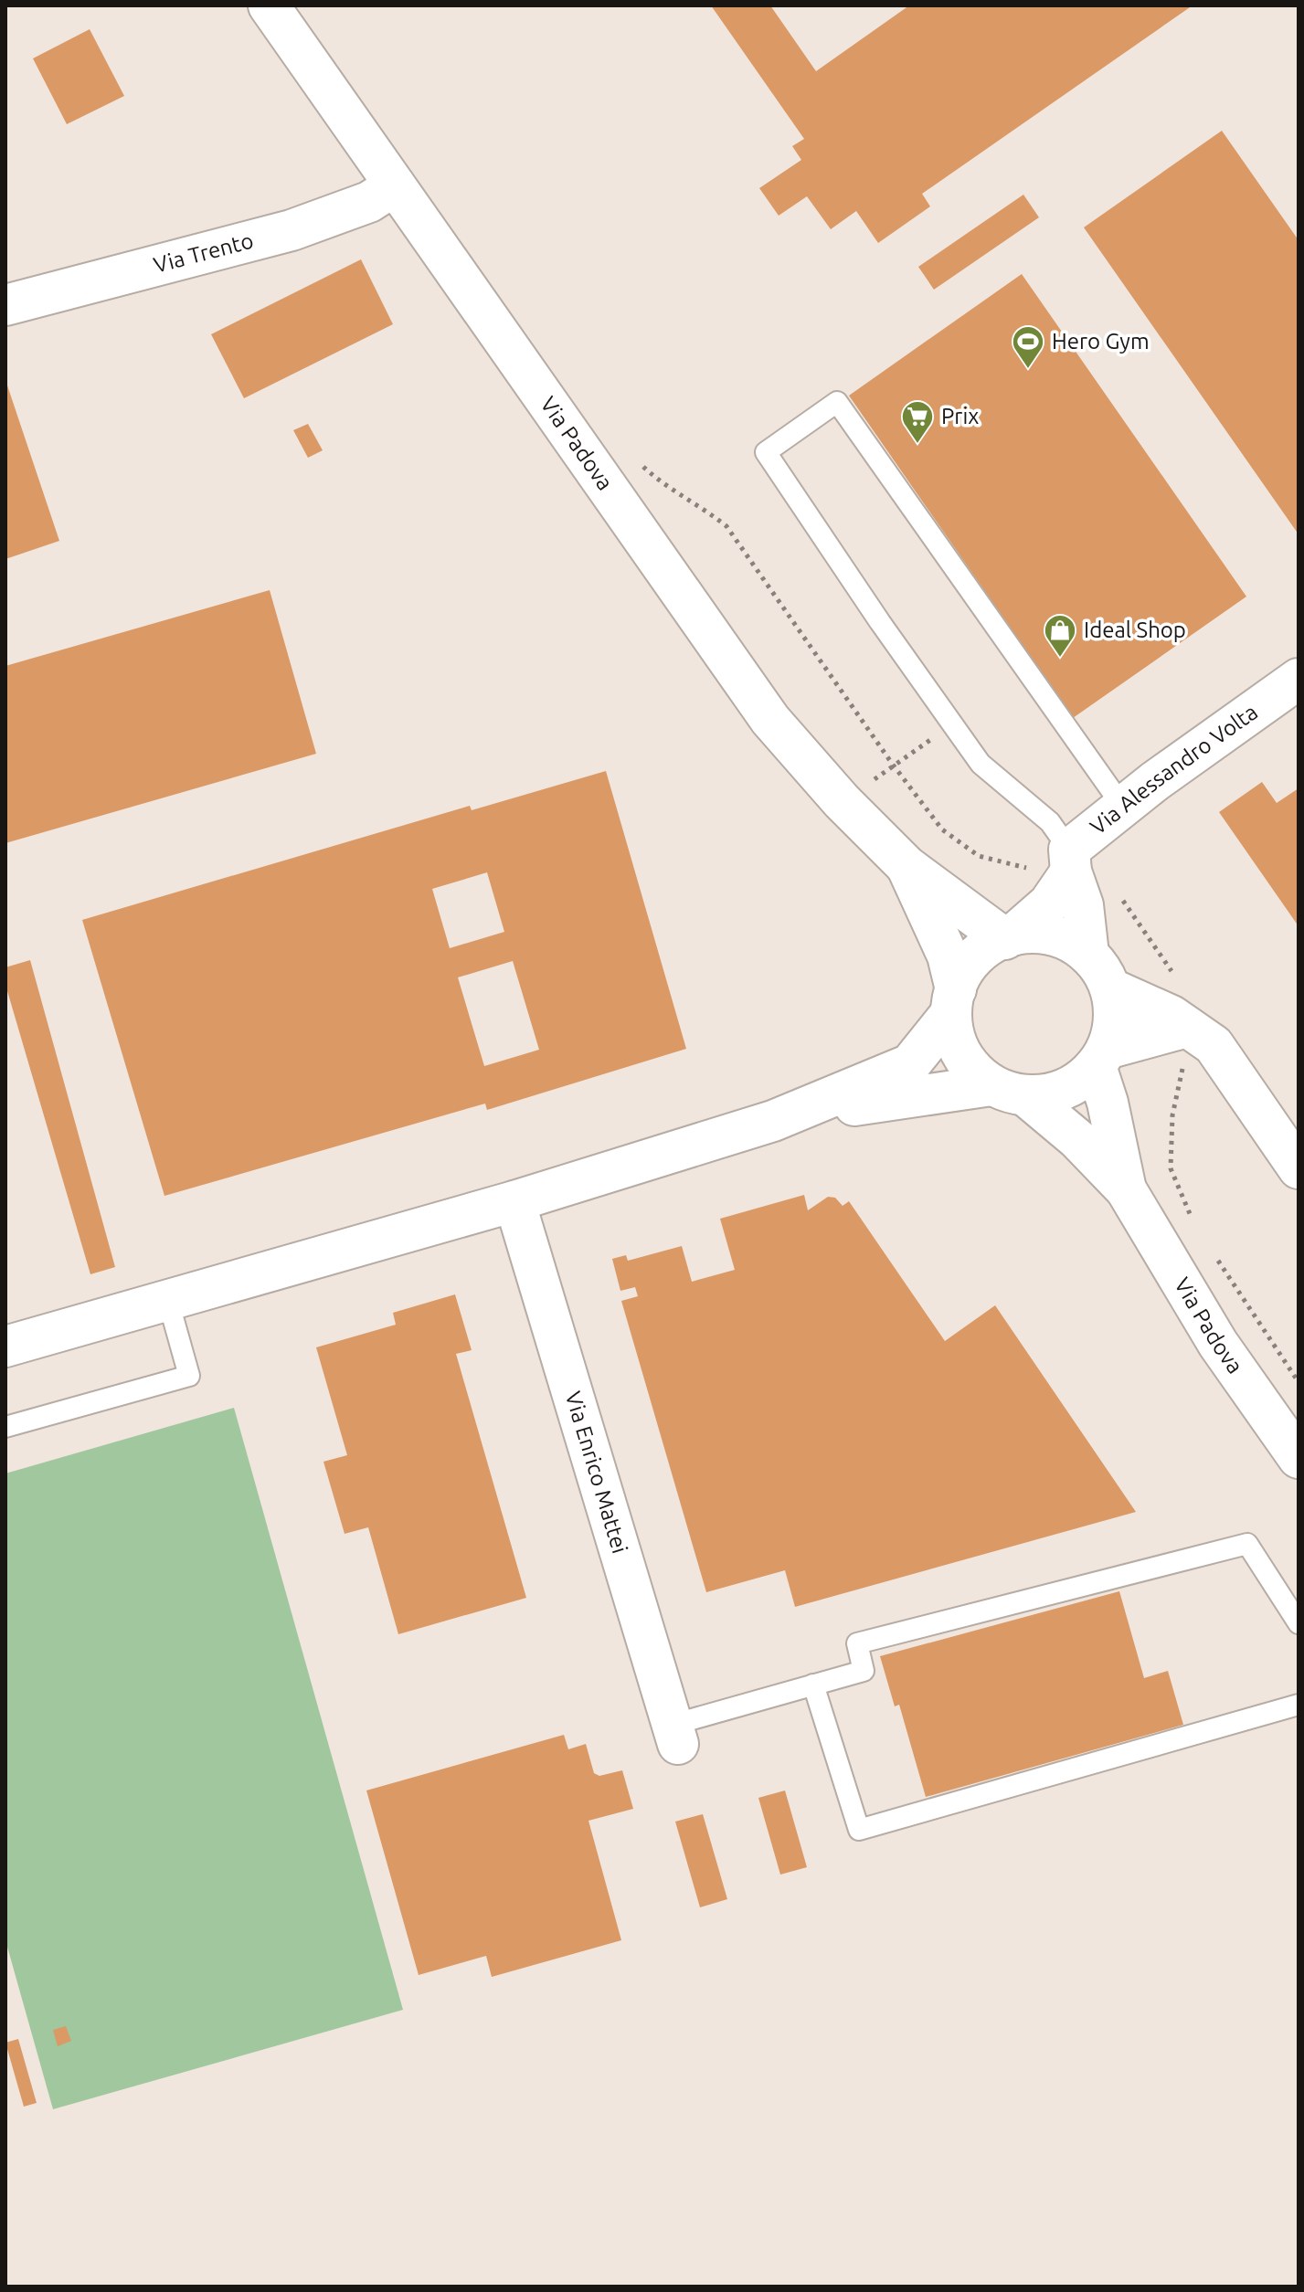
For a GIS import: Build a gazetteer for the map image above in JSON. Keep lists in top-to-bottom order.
{
  "streets": {
    "street": [
      "Via Trento",
      "Via Padova",
      "Via Alessandro Volta",
      "Via Enrico Mattei"
    ]
  },
  "crossings": [
    ["Via Trento", "Via Padova"],
    ["Via Padova", "Via Alessandro Volta"]
  ],
  "places": {
    "sports": ["Hero Gym"],
    "supermarket": ["Prix"],
    "shop": ["Ideal Shop"]
  }
}
